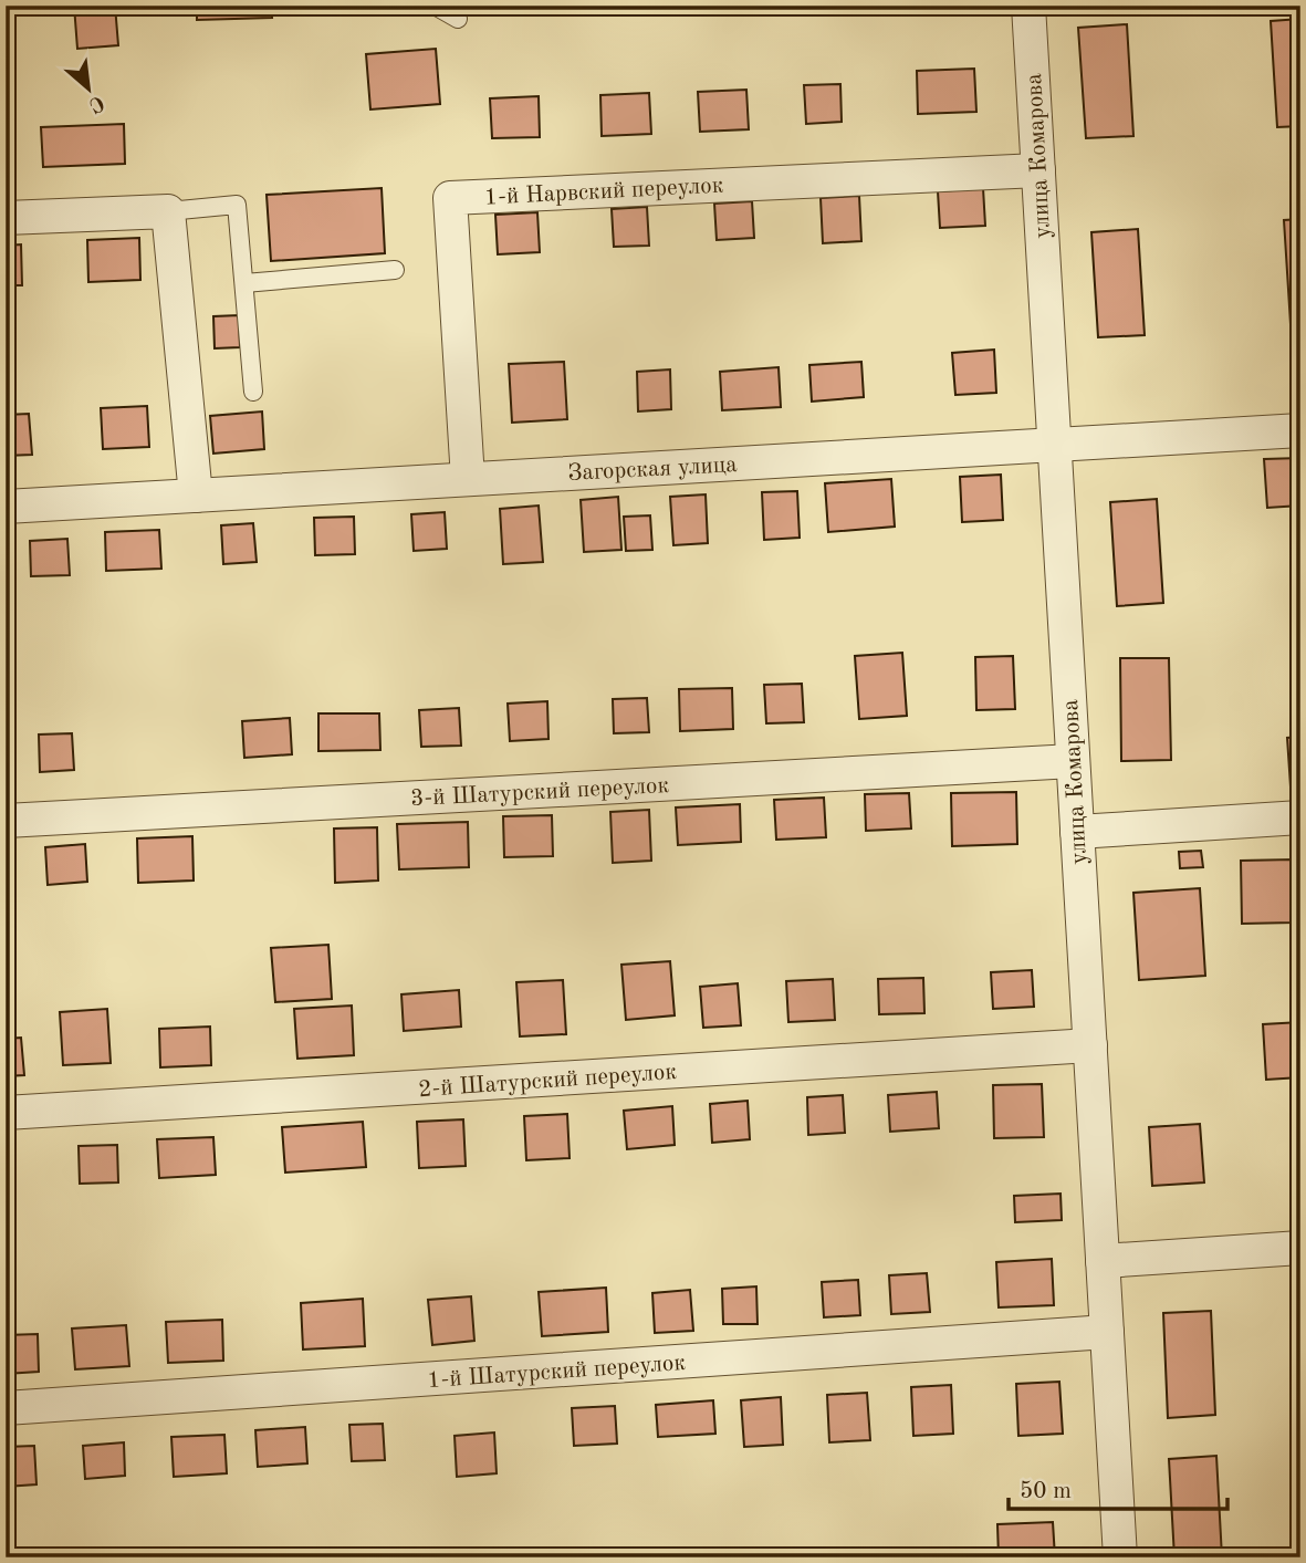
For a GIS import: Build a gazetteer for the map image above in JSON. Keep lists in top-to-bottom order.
{
  "streets": {
    "street": [
      "улица Комарова",
      "1-й Нарвский переулок",
      "Загорская улица",
      "3-й Шатурский переулок",
      "2-й Шатурский переулок",
      "1-й Шатурский переулок"
    ]
  },
  "crossings": [
    ["улица Комарова", "1-й Нарвский переулок"],
    ["улица Комарова", "Загорская улица"],
    ["улица Комарова", "3-й Шатурский переулок"],
    ["улица Комарова", "2-й Шатурский переулок"],
    ["улица Комарова", "1-й Шатурский переулок"],
    ["1-й Нарвский переулок", "Загорская улица"]
  ],
  "scale_bar": "50 m",
  "north": "bottom right"
}
